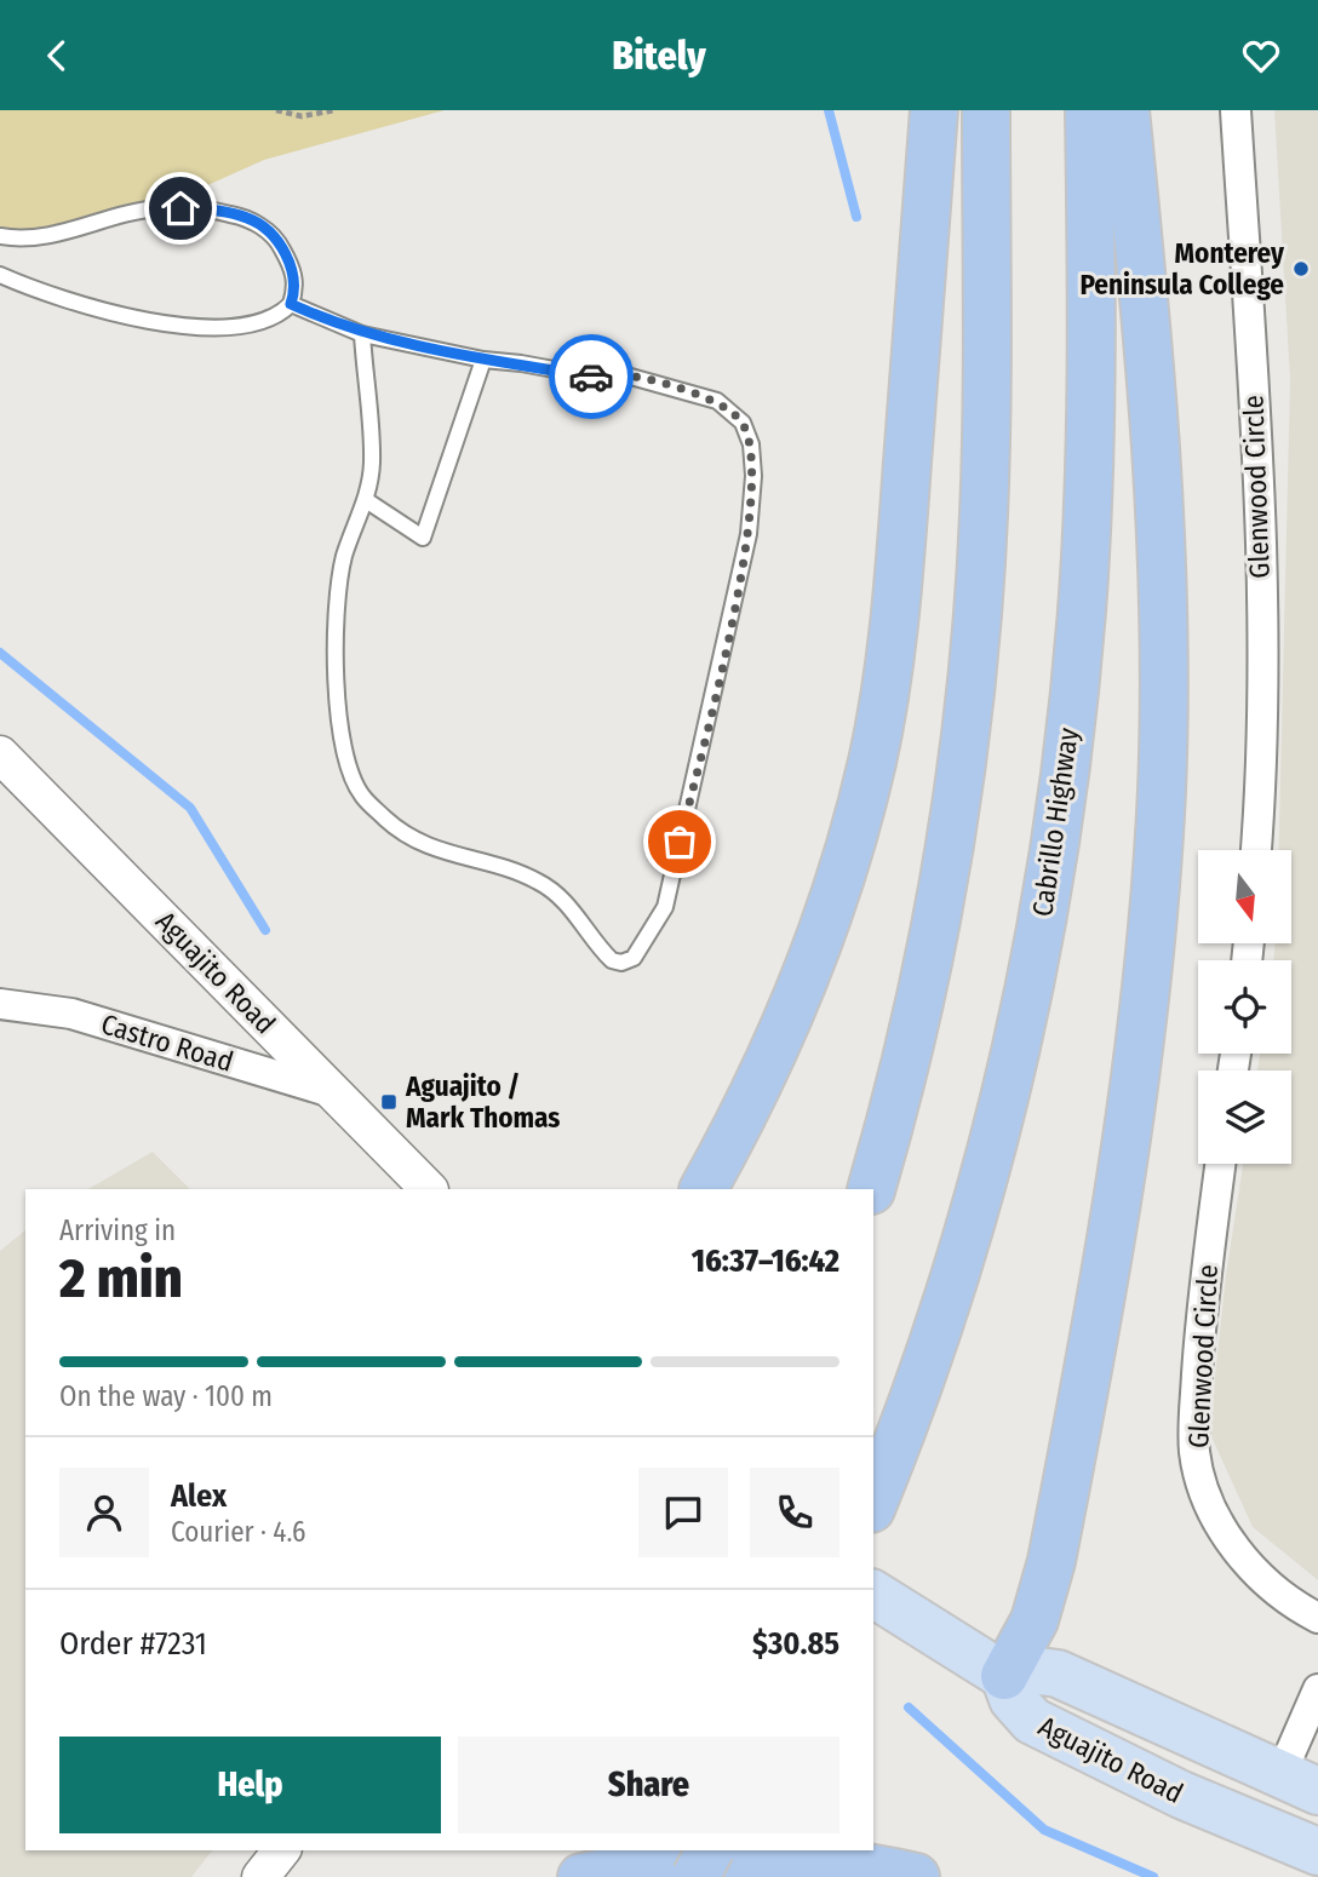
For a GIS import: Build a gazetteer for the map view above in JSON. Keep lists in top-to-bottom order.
{
  "streets": {
    "highway": ["Cabrillo Highway"],
    "main road": ["Aguajito Road"],
    "street": ["Glenwood Circle", "Castro Road"]
  },
  "crossings": [
    ["Aguajito Road", "Castro Road"]
  ],
  "places": {
    "other": ["Monterey Peninsula College"],
    "transit": ["Aguajito / Mark Thomas"]
  },
  "north": "bottom",
  "page": {
    "header": "Bitely",
    "heading": ["2 min", "Arriving in", "16:37–16:42"],
    "panel": [
      "Alex",
      "Courier · 4.6",
      "Order #7231",
      "$30.85"
    ],
    "bar": "On the way · 100 m",
    "buttons": ["Help", "Share"]
  }
}
